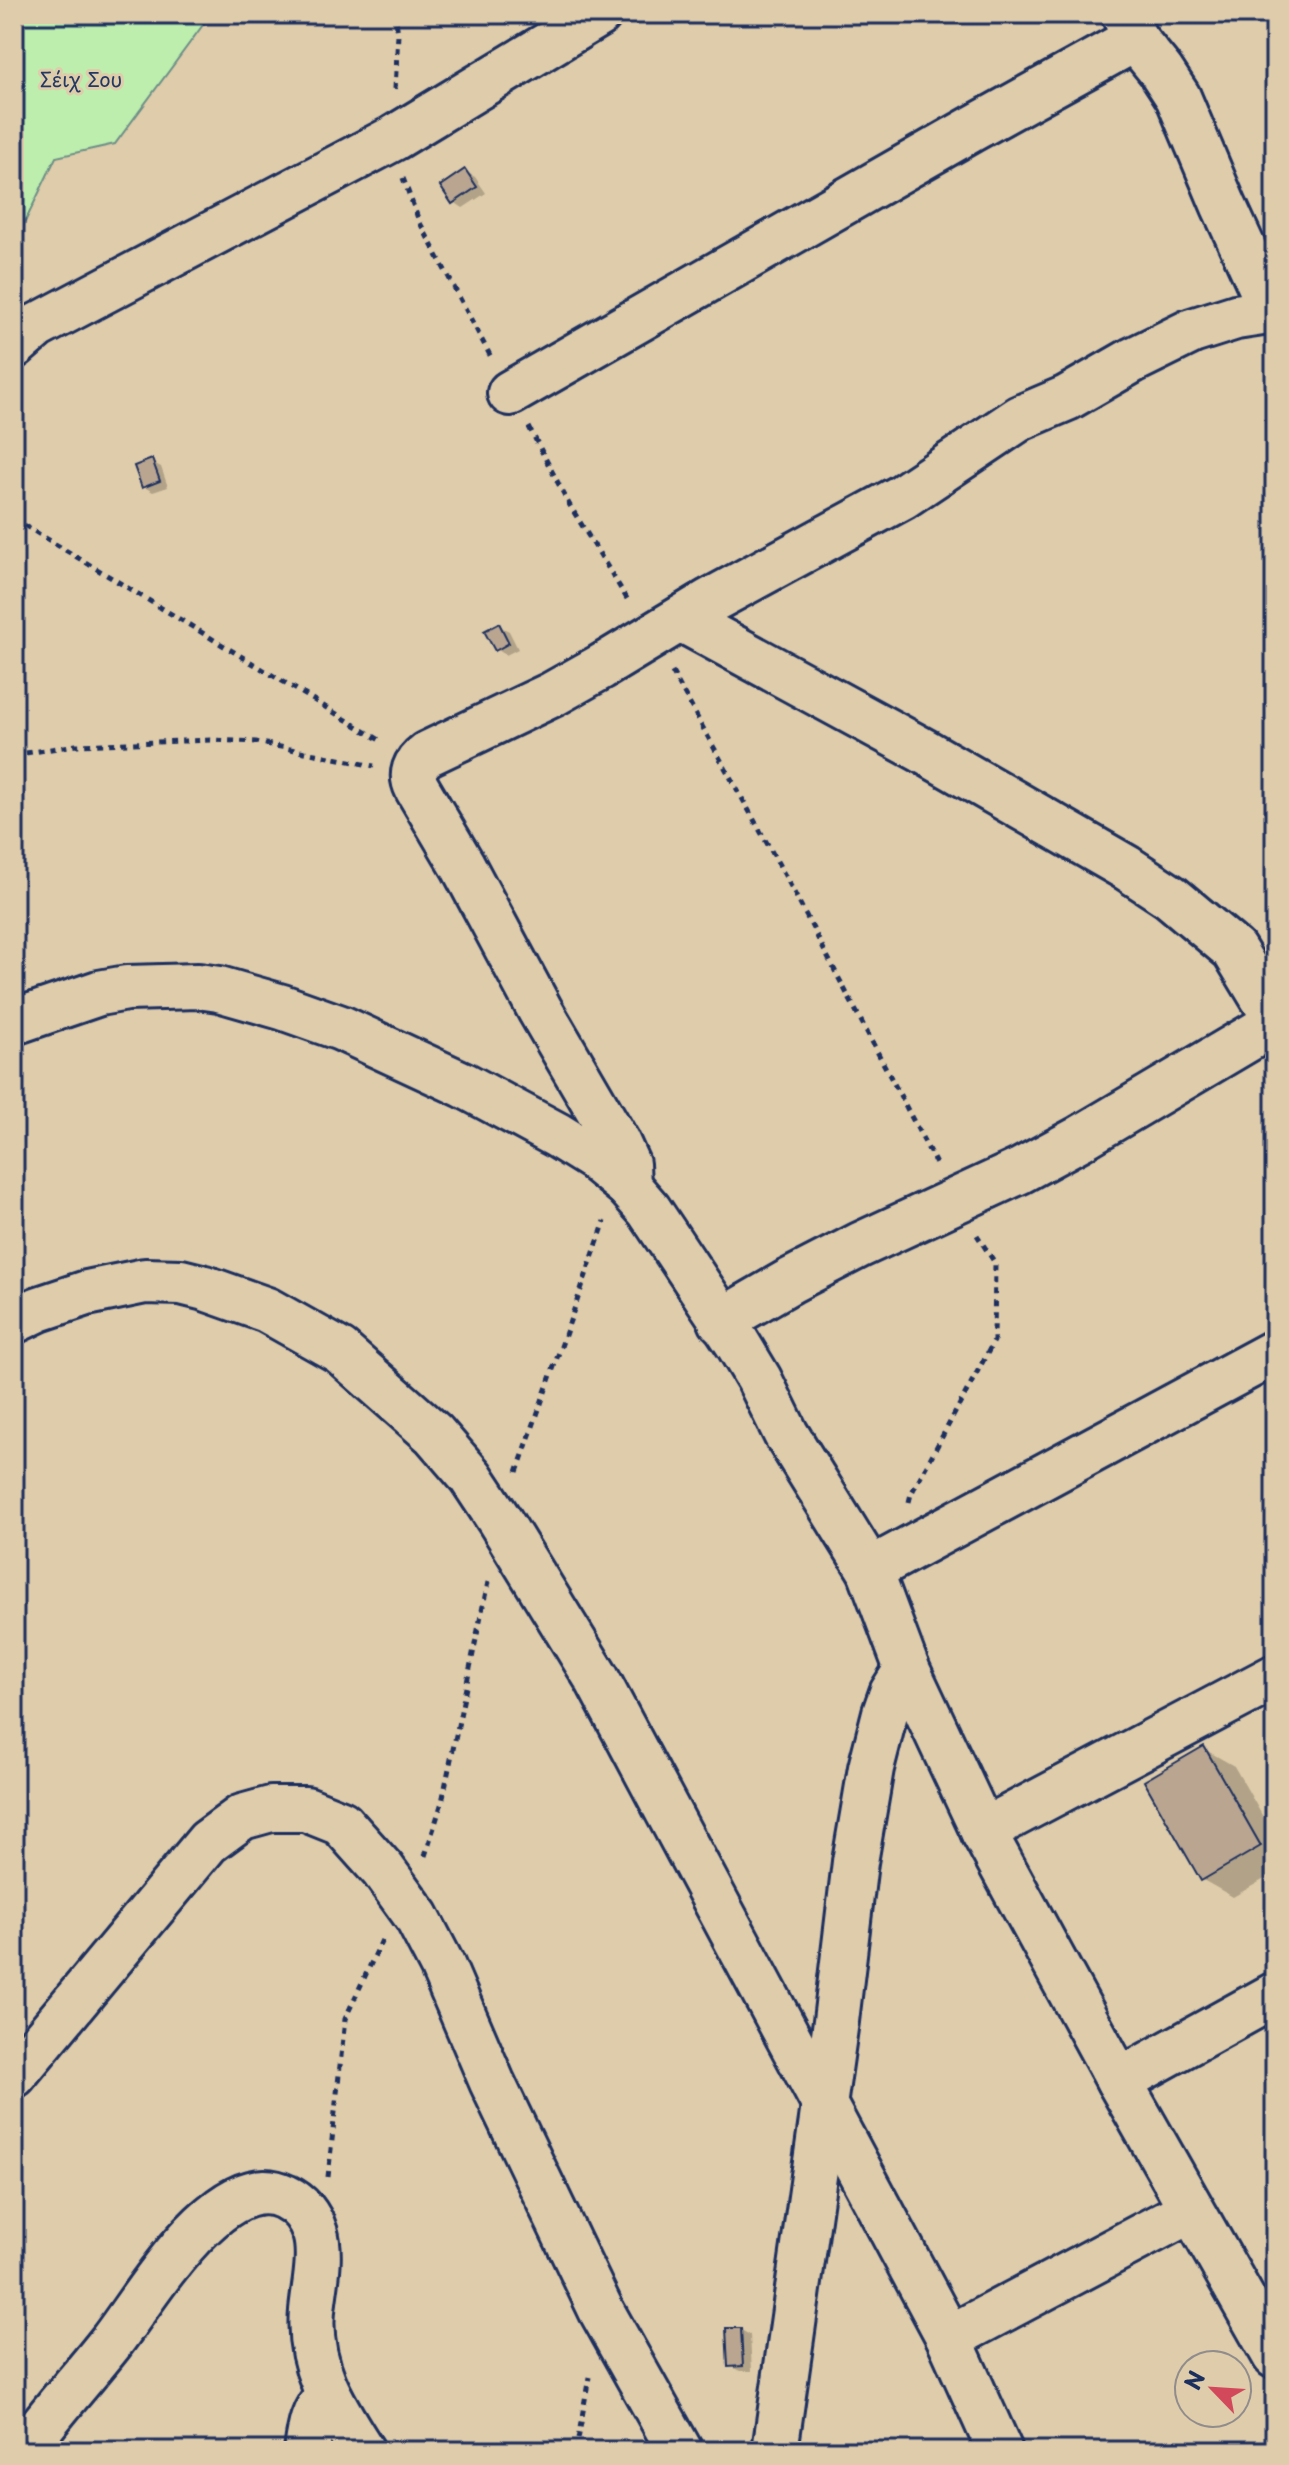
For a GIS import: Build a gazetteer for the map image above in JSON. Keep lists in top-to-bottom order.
{
  "parks": ["Σέιχ Σου"],
  "north": "top left"
}
